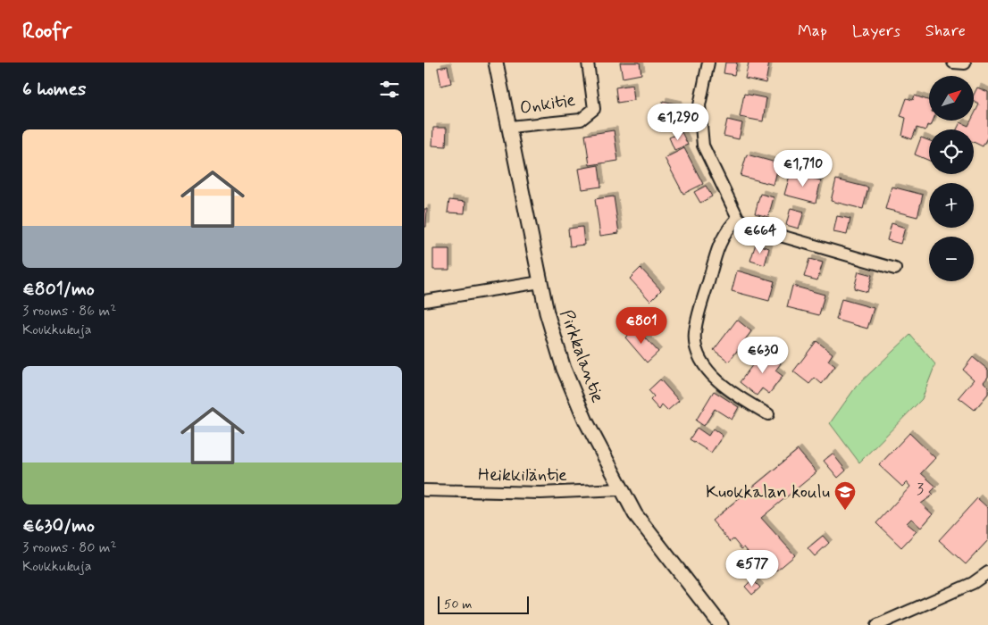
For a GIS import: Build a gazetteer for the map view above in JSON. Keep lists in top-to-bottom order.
{
  "streets": {
    "street": ["Onkitie", "Pirkkalantie", "Heikkiläntie"]
  },
  "crossings": [
    ["Onkitie", "Pirkkalantie"],
    ["Pirkkalantie", "Heikkiläntie"]
  ],
  "places": {
    "school or university": ["Kuokkalan koulu"]
  },
  "house_numbers": ["3"],
  "scale_bar": "50 m",
  "north": "top right",
  "page": {
    "header": "Roofr",
    "nav": ["Map", "Layers", "Share"],
    "heading": "6 homes",
    "map_buttons": ["+", "−"],
    "price": [
      "€1,290",
      "€1,710",
      "€664",
      "€801",
      "€630",
      "€577"
    ],
    "list": [
      {
        "name": "€801/mo",
        "note": "3 rooms · 86 m² · Koukkukuja"
      },
      {
        "name": "€630/mo",
        "note": "3 rooms · 80 m² · Koukkukuja"
      }
    ],
    "scale": "50 m"
  }
}
